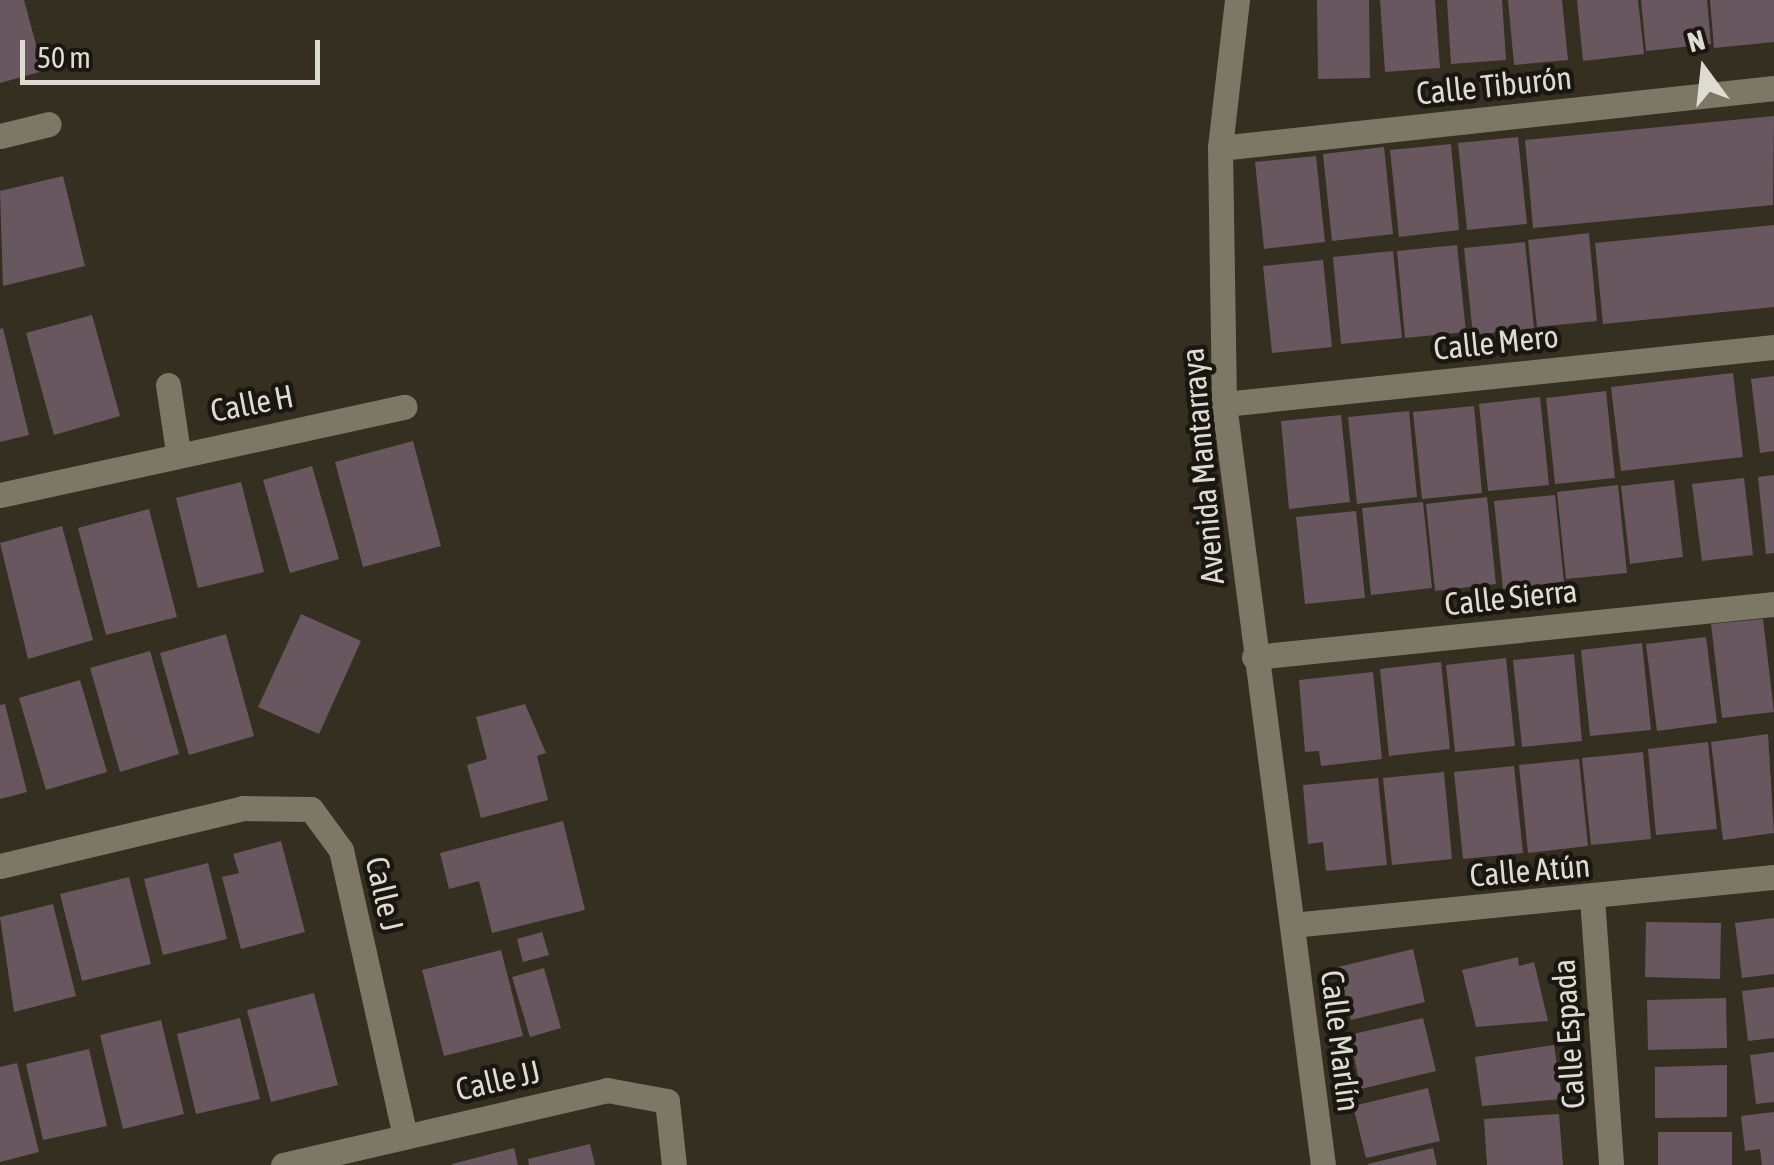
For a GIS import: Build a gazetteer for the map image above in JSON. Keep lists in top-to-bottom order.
{
  "streets": {
    "street": [
      "Calle Tiburón",
      "Calle Mero",
      "Calle H",
      "Avenida Mantarraya",
      "Calle Sierra",
      "Calle Atún",
      "Calle J",
      "Calle Espada",
      "Calle Marlín",
      "Calle JJ"
    ]
  },
  "crossings": [
    ["Calle Tiburón", "Avenida Mantarraya"],
    ["Calle Mero", "Avenida Mantarraya"],
    ["Avenida Mantarraya", "Calle Sierra"],
    ["Avenida Mantarraya", "Calle Atún"],
    ["Avenida Mantarraya", "Calle Marlín"],
    ["Calle Atún", "Calle Espada"],
    ["Calle Atún", "Calle Marlín"],
    ["Calle J", "Calle JJ"]
  ],
  "scale_bar": "50 m",
  "north": "top"
}
